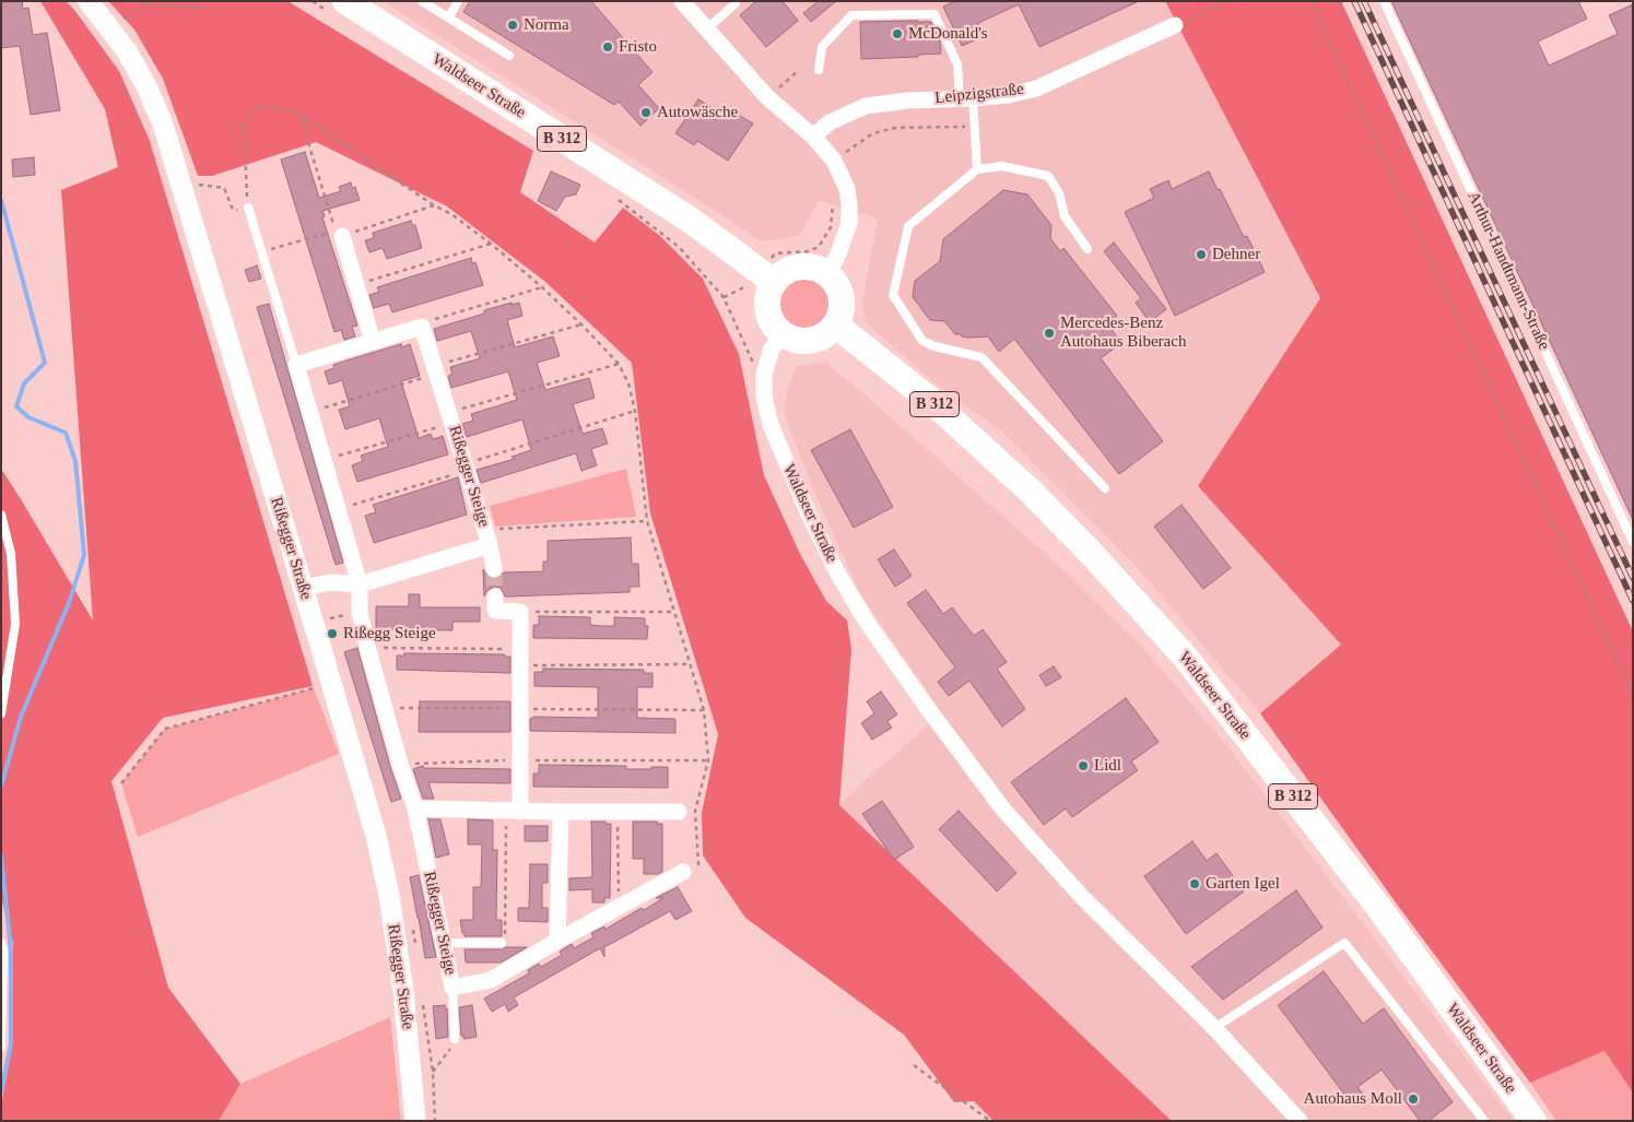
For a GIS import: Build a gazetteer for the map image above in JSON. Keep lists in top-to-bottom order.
{
  "streets": {
    "main road": ["Waldseer Straße", "B 312"],
    "street": ["Leipzigstraße", "Rißegger Steige", "Rißegger Straße"],
    "lane": ["Arthur-Handtmann-Straße"]
  },
  "crossings": [
    ["Rißegger Steige", "Rißegger Straße"]
  ],
  "places": [
    "Norma",
    "McDonald's",
    "Fristo",
    "Autowäsche",
    "Dehner",
    "Mercedes-Benz Autohaus Biberach",
    "Rißegg Steige",
    "Lidl",
    "Garten Igel",
    "Autohaus Moll"
  ]
}
